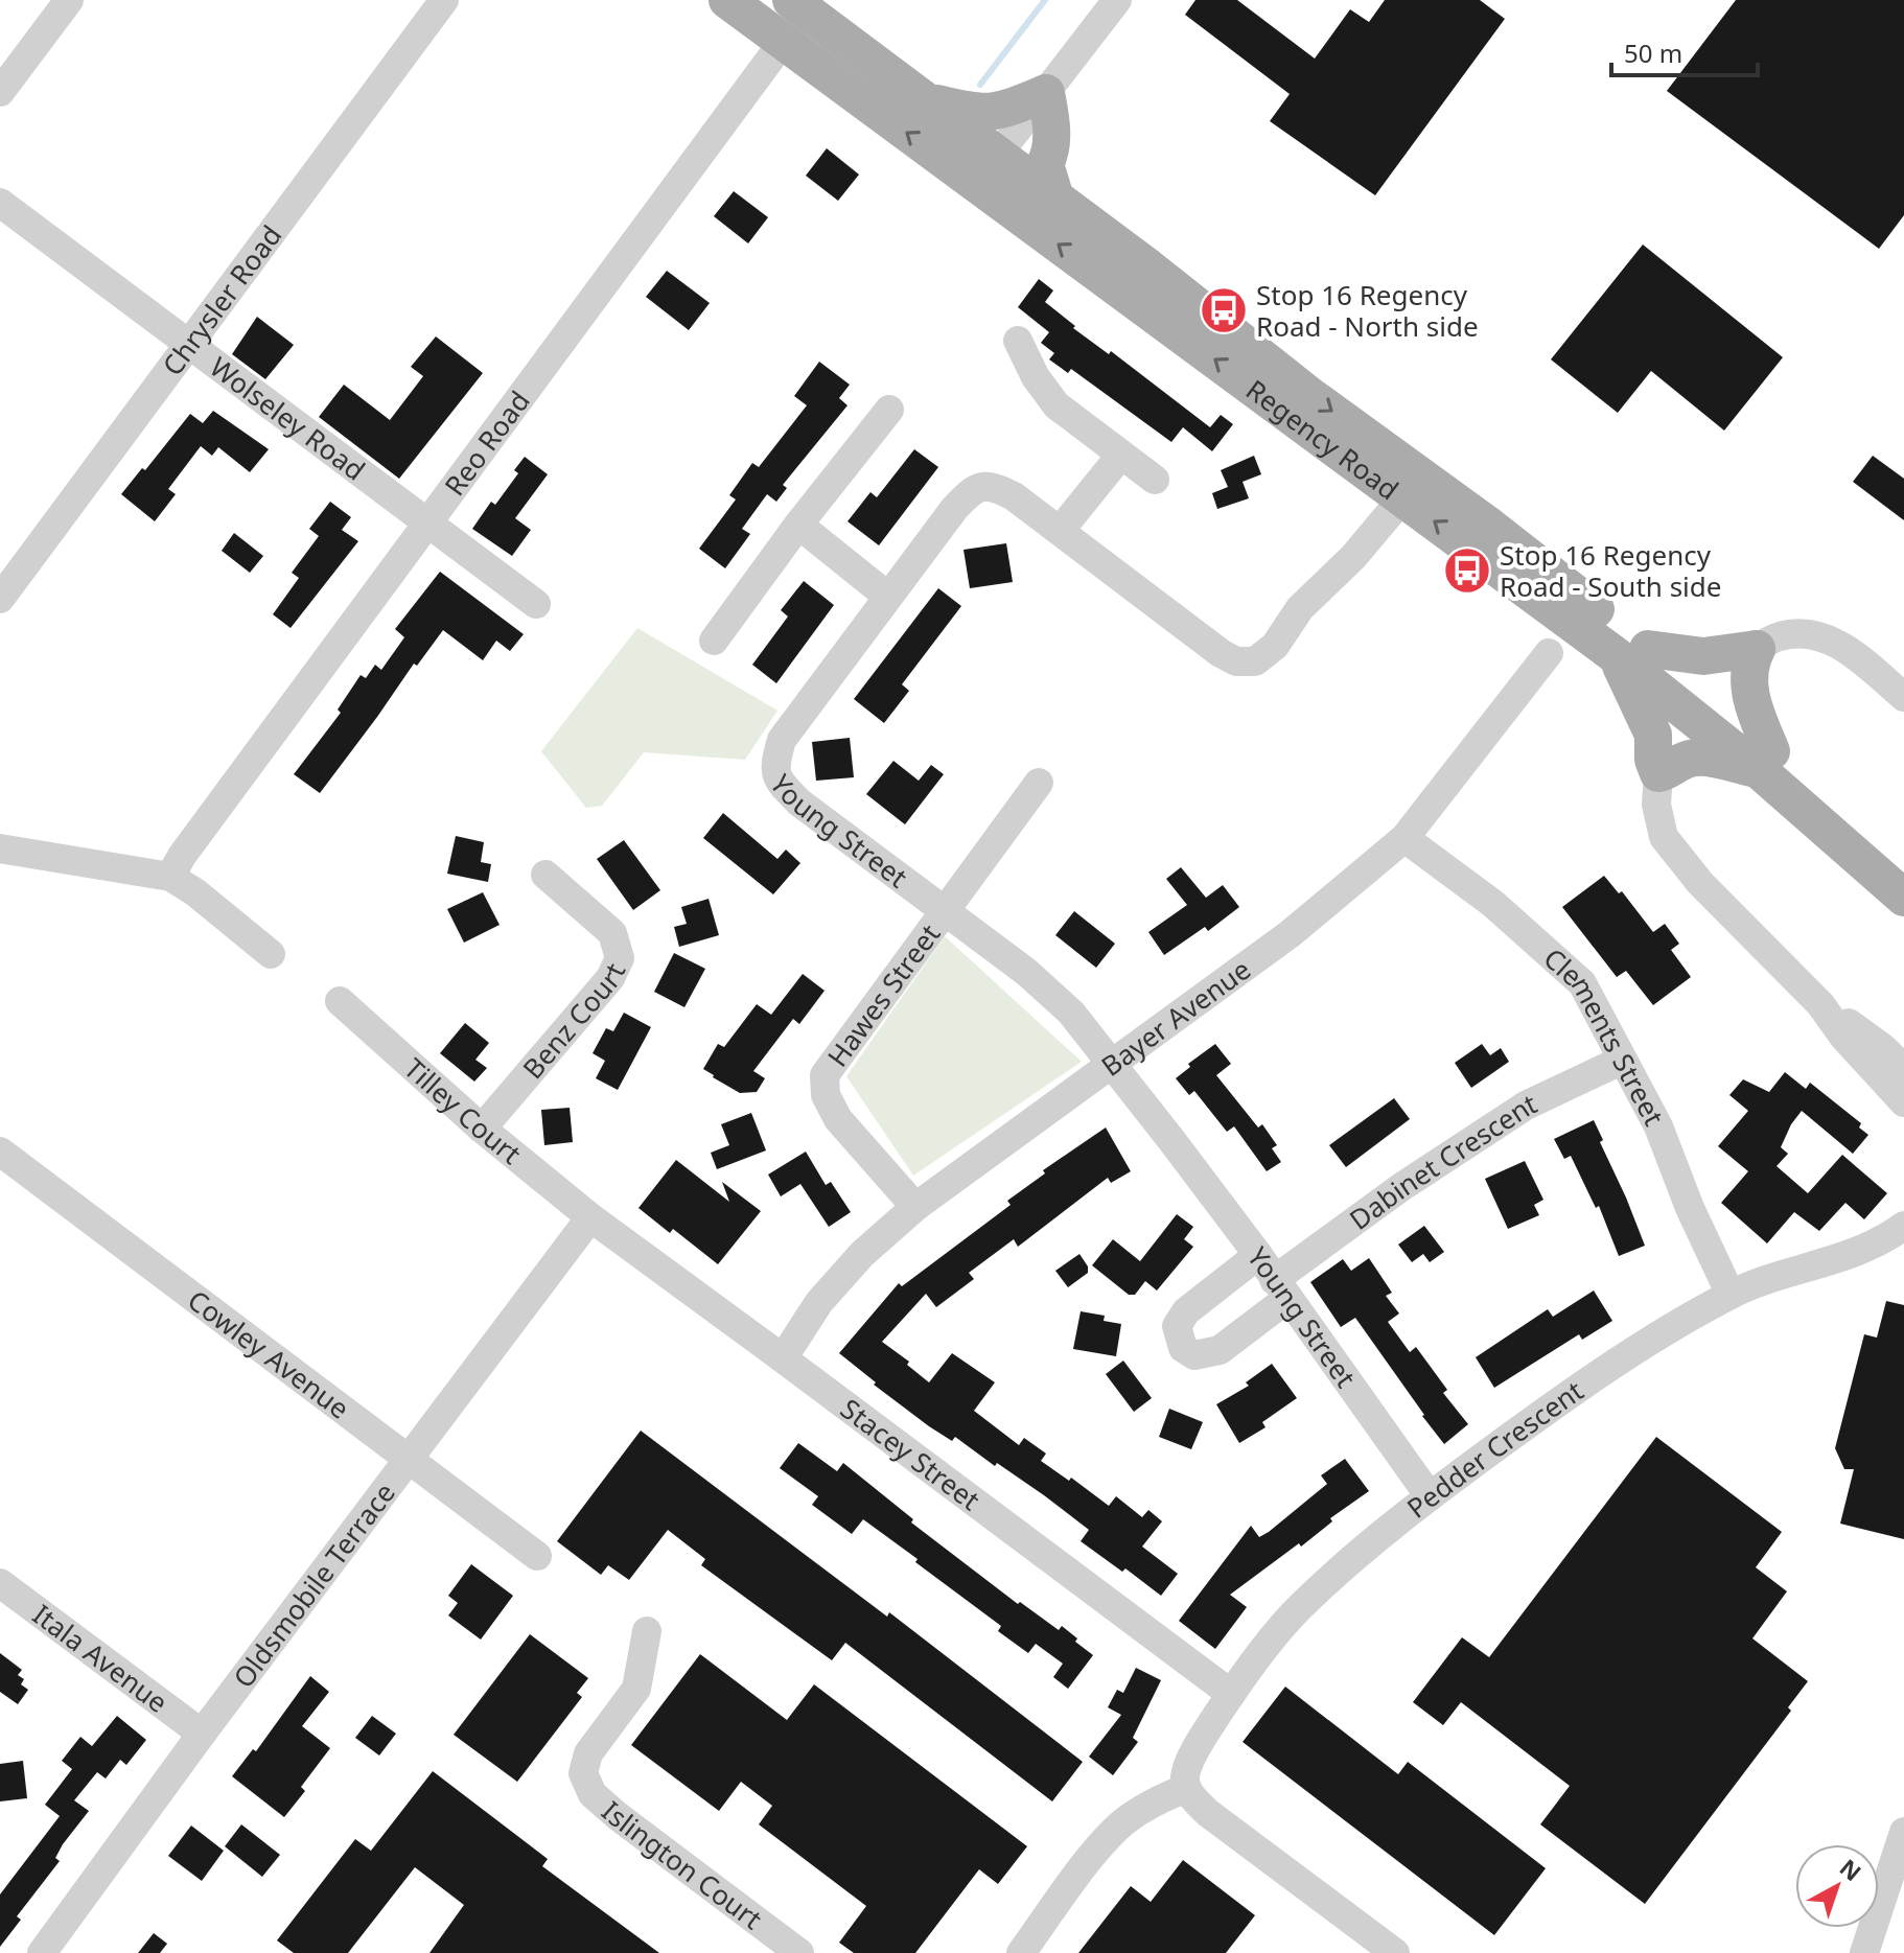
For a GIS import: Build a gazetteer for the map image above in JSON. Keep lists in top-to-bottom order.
{
  "streets": {
    "main road": ["Regency Road"],
    "street": [
      "Chrysler Road",
      "Wolseley Road",
      "Reo Road",
      "Young Street",
      "Hawes Street",
      "Benz Court",
      "Bayer Avenue",
      "Clements Street",
      "Tilley Court",
      "Dabinet Crescent",
      "Cowley Avenue",
      "Pedder Crescent",
      "Stacey Street",
      "Oldsmobile Terrace",
      "Itala Avenue",
      "Islington Court"
    ]
  },
  "crossings": [
    ["Chrysler Road", "Wolseley Road"],
    ["Wolseley Road", "Reo Road"],
    ["Regency Road", "Reo Road"],
    ["Regency Road", "Young Street"],
    ["Young Street", "Hawes Street"],
    ["Young Street", "Bayer Avenue"],
    ["Young Street", "Dabinet Crescent"],
    ["Young Street", "Pedder Crescent"],
    ["Hawes Street", "Bayer Avenue"],
    ["Benz Court", "Tilley Court"],
    ["Bayer Avenue", "Clements Street"],
    ["Bayer Avenue", "Stacey Street"],
    ["Clements Street", "Dabinet Crescent"],
    ["Clements Street", "Pedder Crescent"],
    ["Tilley Court", "Stacey Street"],
    ["Tilley Court", "Oldsmobile Terrace"],
    ["Cowley Avenue", "Oldsmobile Terrace"],
    ["Pedder Crescent", "Stacey Street"],
    ["Stacey Street", "Oldsmobile Terrace"],
    ["Oldsmobile Terrace", "Itala Avenue"]
  ],
  "places": {
    "bus stop": ["Stop 16 Regency Road - North side", "Stop 16 Regency Road - South side"]
  },
  "scale_bar": "50 m",
  "north": "top right"
}
